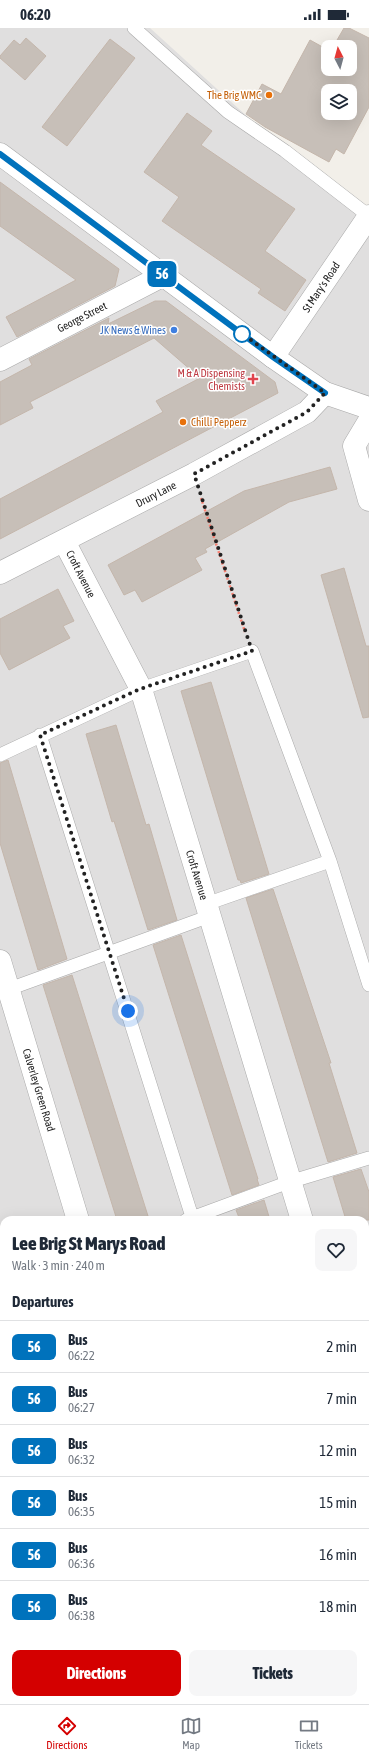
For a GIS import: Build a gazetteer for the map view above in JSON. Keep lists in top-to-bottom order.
{
  "streets": {
    "street": [
      "St Mary's Road",
      "George Street",
      "Drury Lane",
      "Croft Avenue",
      "Calverley Green Road"
    ]
  },
  "crossings": [
    ["Drury Lane", "Croft Avenue"]
  ],
  "places": {
    "other": ["The Brig WMC", "JK News & Wines", "Chilli Pepperz"],
    "health": ["M & A Dispensing Chemists"]
  },
  "lines": ["bus line 56"],
  "north": "top",
  "page": {
    "status": "06:20",
    "on_map": "56",
    "heading": [
      ["Lee Brig St Marys Road", "Walk · 3 min · 240 m"],
      "Departures"
    ],
    "list": [
      {
        "mark": "56",
        "name": "Bus",
        "note": "06:22",
        "value": "2 min"
      },
      {
        "mark": "56",
        "name": "Bus",
        "note": "06:27",
        "value": "7 min"
      },
      {
        "mark": "56",
        "name": "Bus",
        "note": "06:32",
        "value": "12 min"
      },
      {
        "mark": "56",
        "name": "Bus",
        "note": "06:35",
        "value": "15 min"
      },
      {
        "mark": "56",
        "name": "Bus",
        "note": "06:36",
        "value": "16 min"
      },
      {
        "mark": "56",
        "name": "Bus",
        "note": "06:38",
        "value": "18 min"
      }
    ],
    "buttons": ["Directions", "Tickets"],
    "tabs": ["Directions", "Map", "Tickets"]
  }
}
